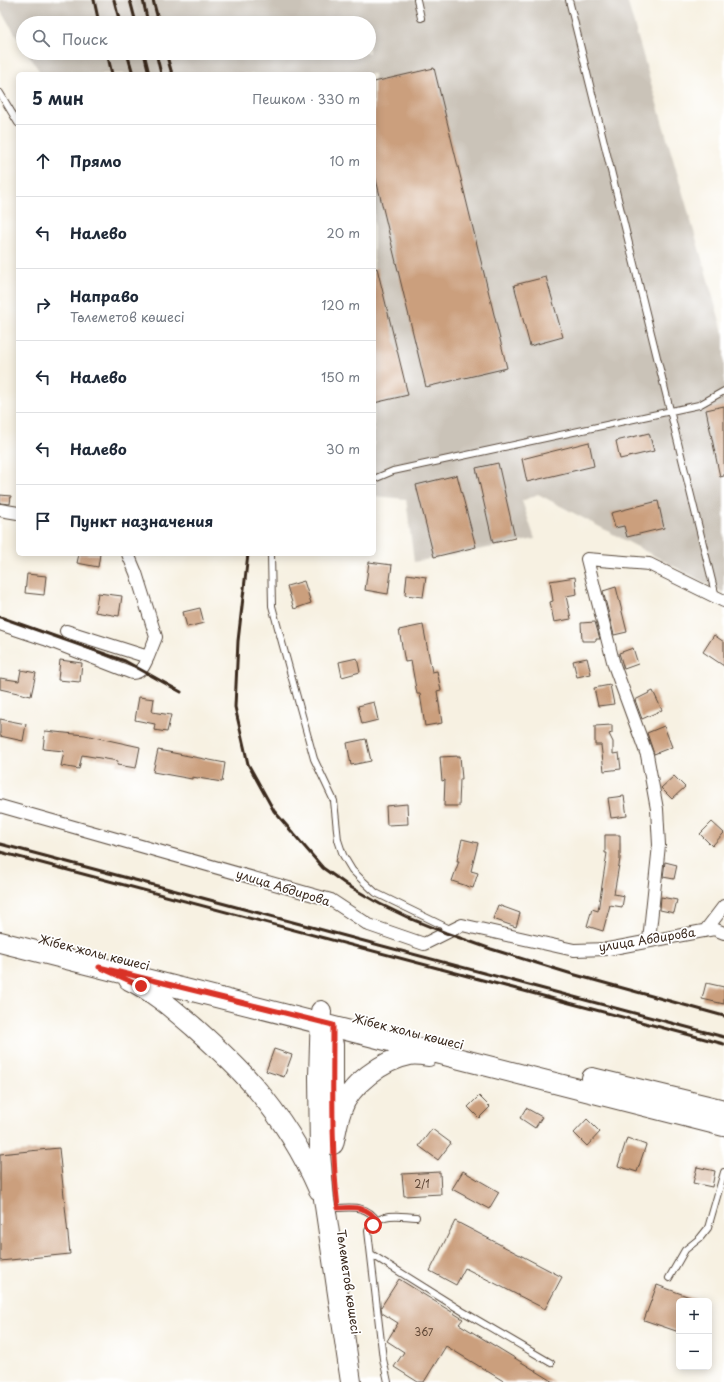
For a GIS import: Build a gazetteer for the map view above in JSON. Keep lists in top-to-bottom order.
{
  "streets": {
    "main road": ["Жібек жолы көшесі", "Төлеметов көшесі"],
    "street": ["улица Абдирова"]
  },
  "crossings": [
    ["Жібек жолы көшесі", "Төлеметов көшесі"]
  ],
  "house_numbers": ["2/1", "367"],
  "page": {
    "search": "Поиск",
    "heading": ["5 мин", "Пешком · 330 m"],
    "list": [
      ["Прямо", "10 m"],
      ["Налево", "20 m"],
      ["Направо", "Төлеметов көшесі", "120 m"],
      ["Налево", "150 m"],
      ["Налево", "30 m"],
      "Пункт назначения"
    ],
    "map_buttons": ["+", "−"]
  }
}
